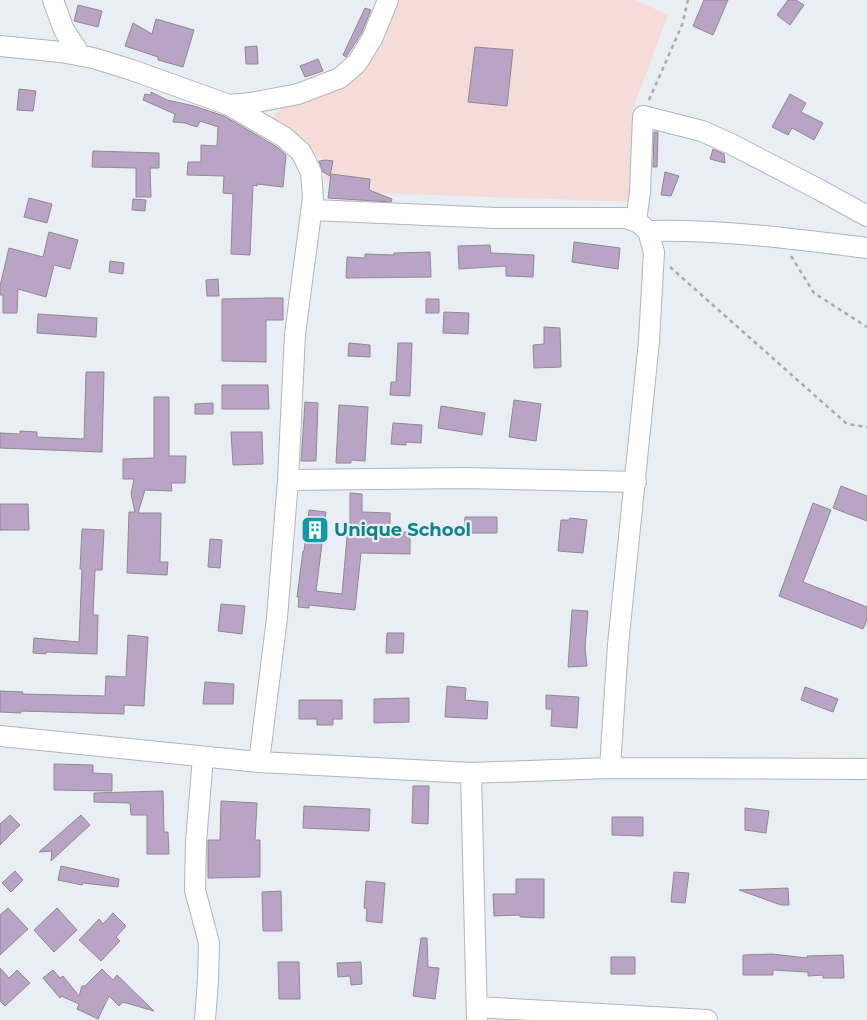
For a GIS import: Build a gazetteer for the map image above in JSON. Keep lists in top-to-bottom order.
{
  "places": {
    "building": ["Unique School"]
  }
}
